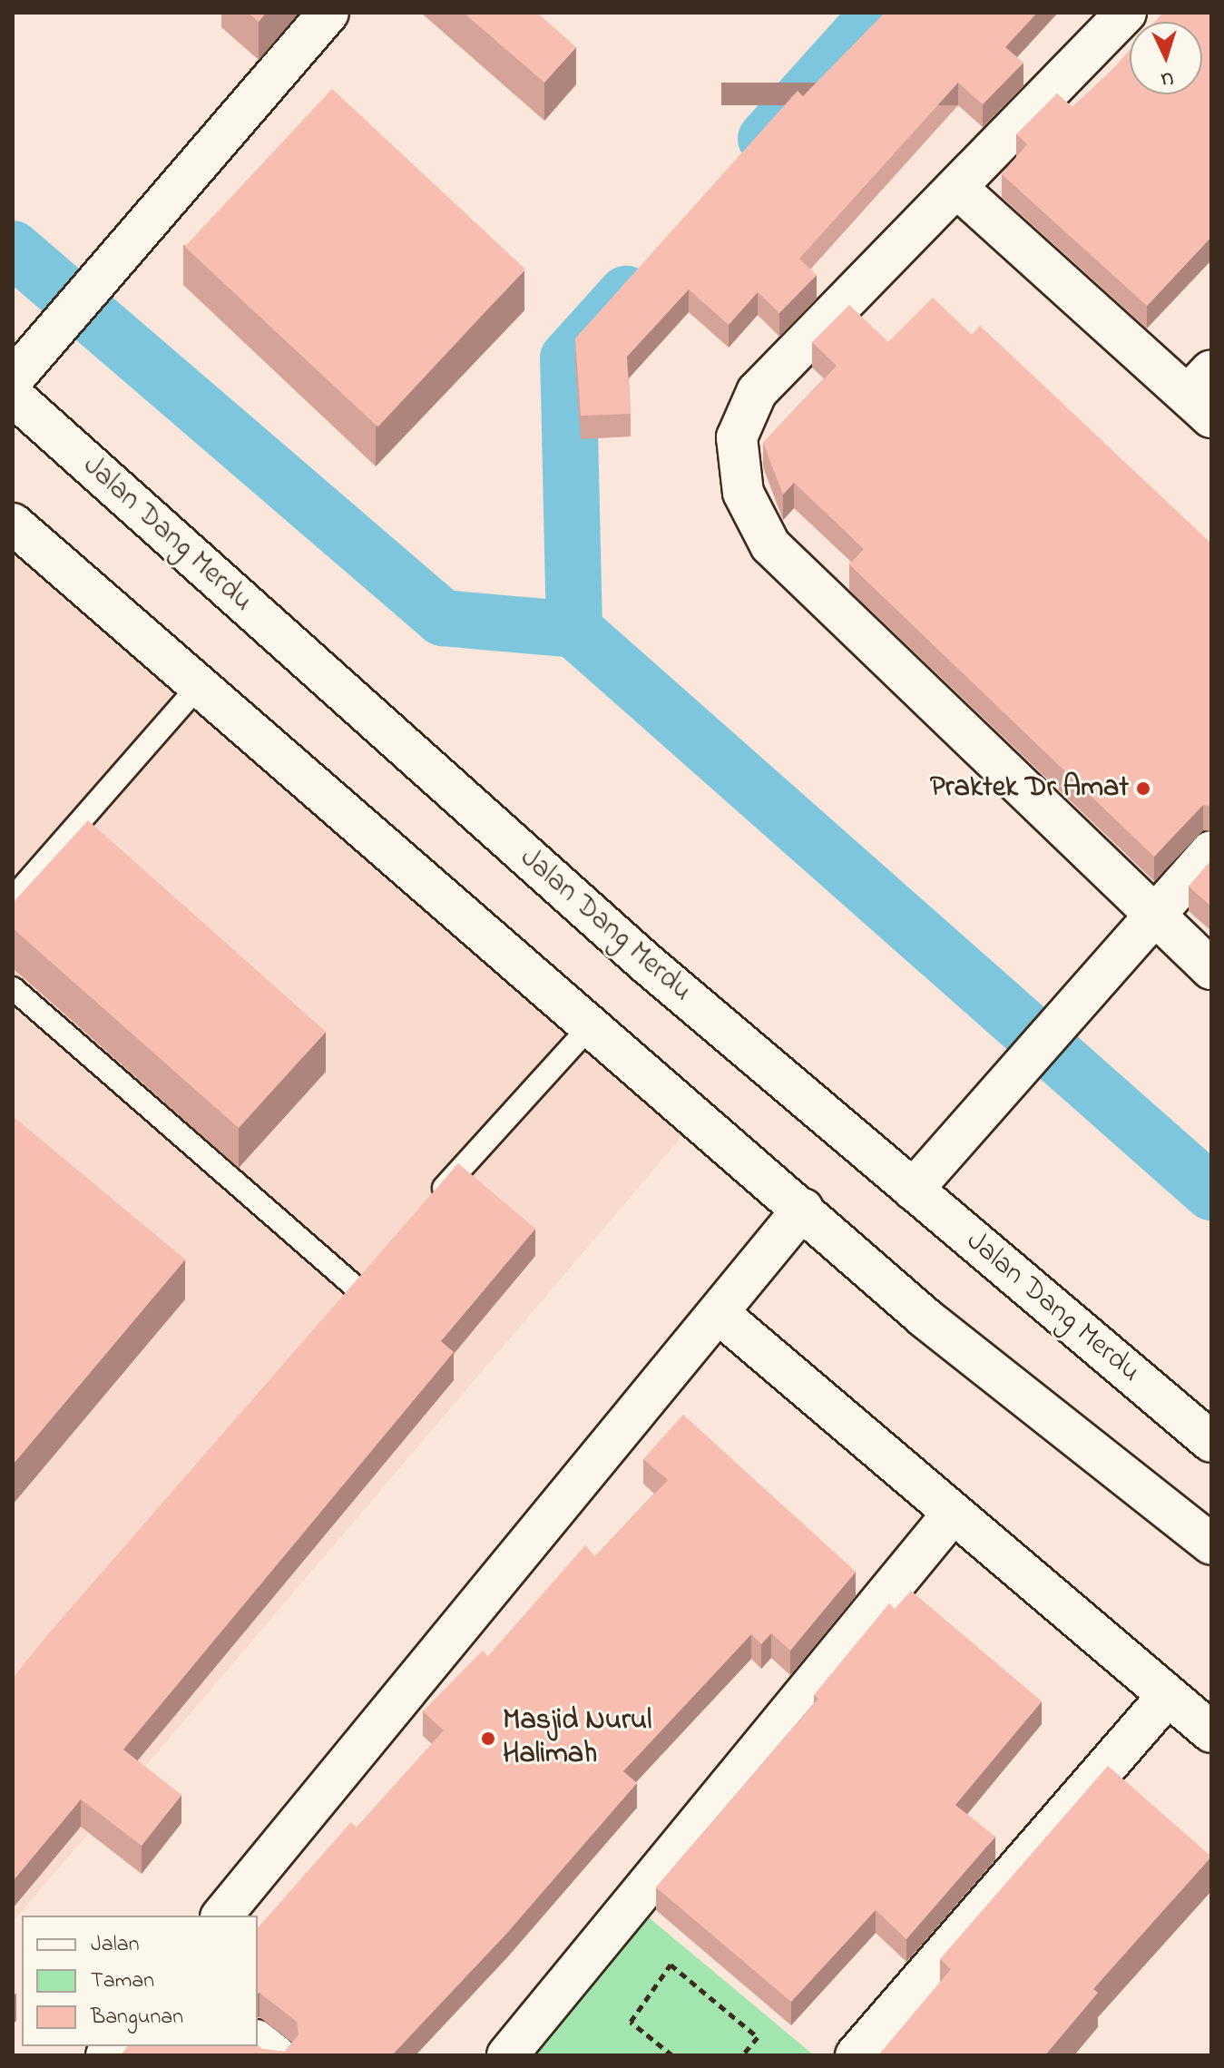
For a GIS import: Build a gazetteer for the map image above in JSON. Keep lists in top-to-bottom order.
{
  "streets": {
    "street": ["Jalan Dang Merdu"]
  },
  "places": ["Praktek Dr Amat", "Masjid Nurul Halimah"],
  "legend": ["Jalan", "Taman", "Bangunan"],
  "north": "bottom"
}
